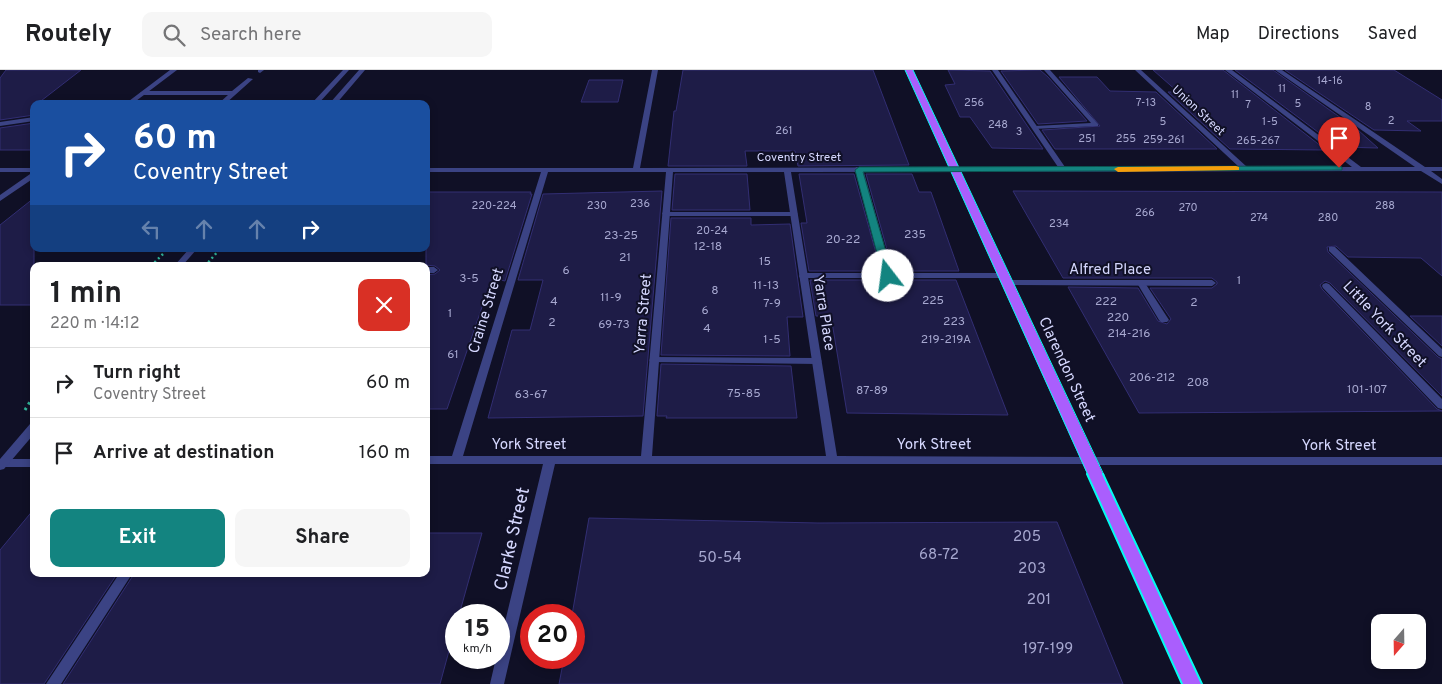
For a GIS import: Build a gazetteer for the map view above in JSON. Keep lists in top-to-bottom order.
{
  "streets": {
    "main road": ["Clarendon Street"],
    "street": [
      "Union Street",
      "Coventry Street",
      "Alfred Place",
      "Craine Street",
      "Yarra Place",
      "Yarra Street",
      "Little York Street",
      "York Street",
      "Clarke Street"
    ]
  },
  "crossings": [
    ["Union Street", "Coventry Street"],
    ["Coventry Street", "Craine Street"],
    ["Coventry Street", "Yarra Place"],
    ["Coventry Street", "Yarra Street"],
    ["Coventry Street", "Clarendon Street"],
    ["Alfred Place", "Yarra Place"],
    ["Alfred Place", "Clarendon Street"],
    ["Craine Street", "York Street"],
    ["Yarra Place", "York Street"],
    ["Yarra Street", "York Street"],
    ["Clarendon Street", "York Street"],
    ["York Street", "Clarke Street"]
  ],
  "house_numbers": [
    "14-16",
    "11",
    "11",
    "256",
    "7-13",
    "5",
    "7",
    "8",
    "2",
    "5",
    "1-5",
    "248",
    "261",
    "3",
    "251",
    "255",
    "259-261",
    "265-267",
    "236",
    "220-224",
    "230",
    "288",
    "270",
    "266",
    "274",
    "280",
    "234",
    "20-24",
    "235",
    "23-25",
    "20-22",
    "12-18",
    "21",
    "15",
    "6",
    "3-5",
    "1",
    "11-13",
    "8",
    "11-9",
    "225",
    "4",
    "222",
    "2",
    "7-9",
    "6",
    "1",
    "220",
    "223",
    "2",
    "69-73",
    "4",
    "214-216",
    "1-5",
    "219-219A",
    "61",
    "206-212",
    "208",
    "101-107",
    "87-89",
    "75-85",
    "63-67",
    "205",
    "68-72",
    "50-54",
    "203",
    "201",
    "197-199"
  ],
  "north": "bottom",
  "page": {
    "header": "Routely",
    "search": "Search here",
    "nav": ["Map", "Directions", "Saved"],
    "turn": ["60 m", "Coventry Street"],
    "heading": ["1 min", "220 m · 14:12"],
    "list": [
      {
        "name": "Turn right",
        "note": "Coventry Street",
        "value": "60 m"
      },
      {
        "name": "Arrive at destination",
        "value": "160 m"
      }
    ],
    "buttons": ["Exit", "Share"],
    "speed": "15 km/h",
    "limit": "20"
  }
}
